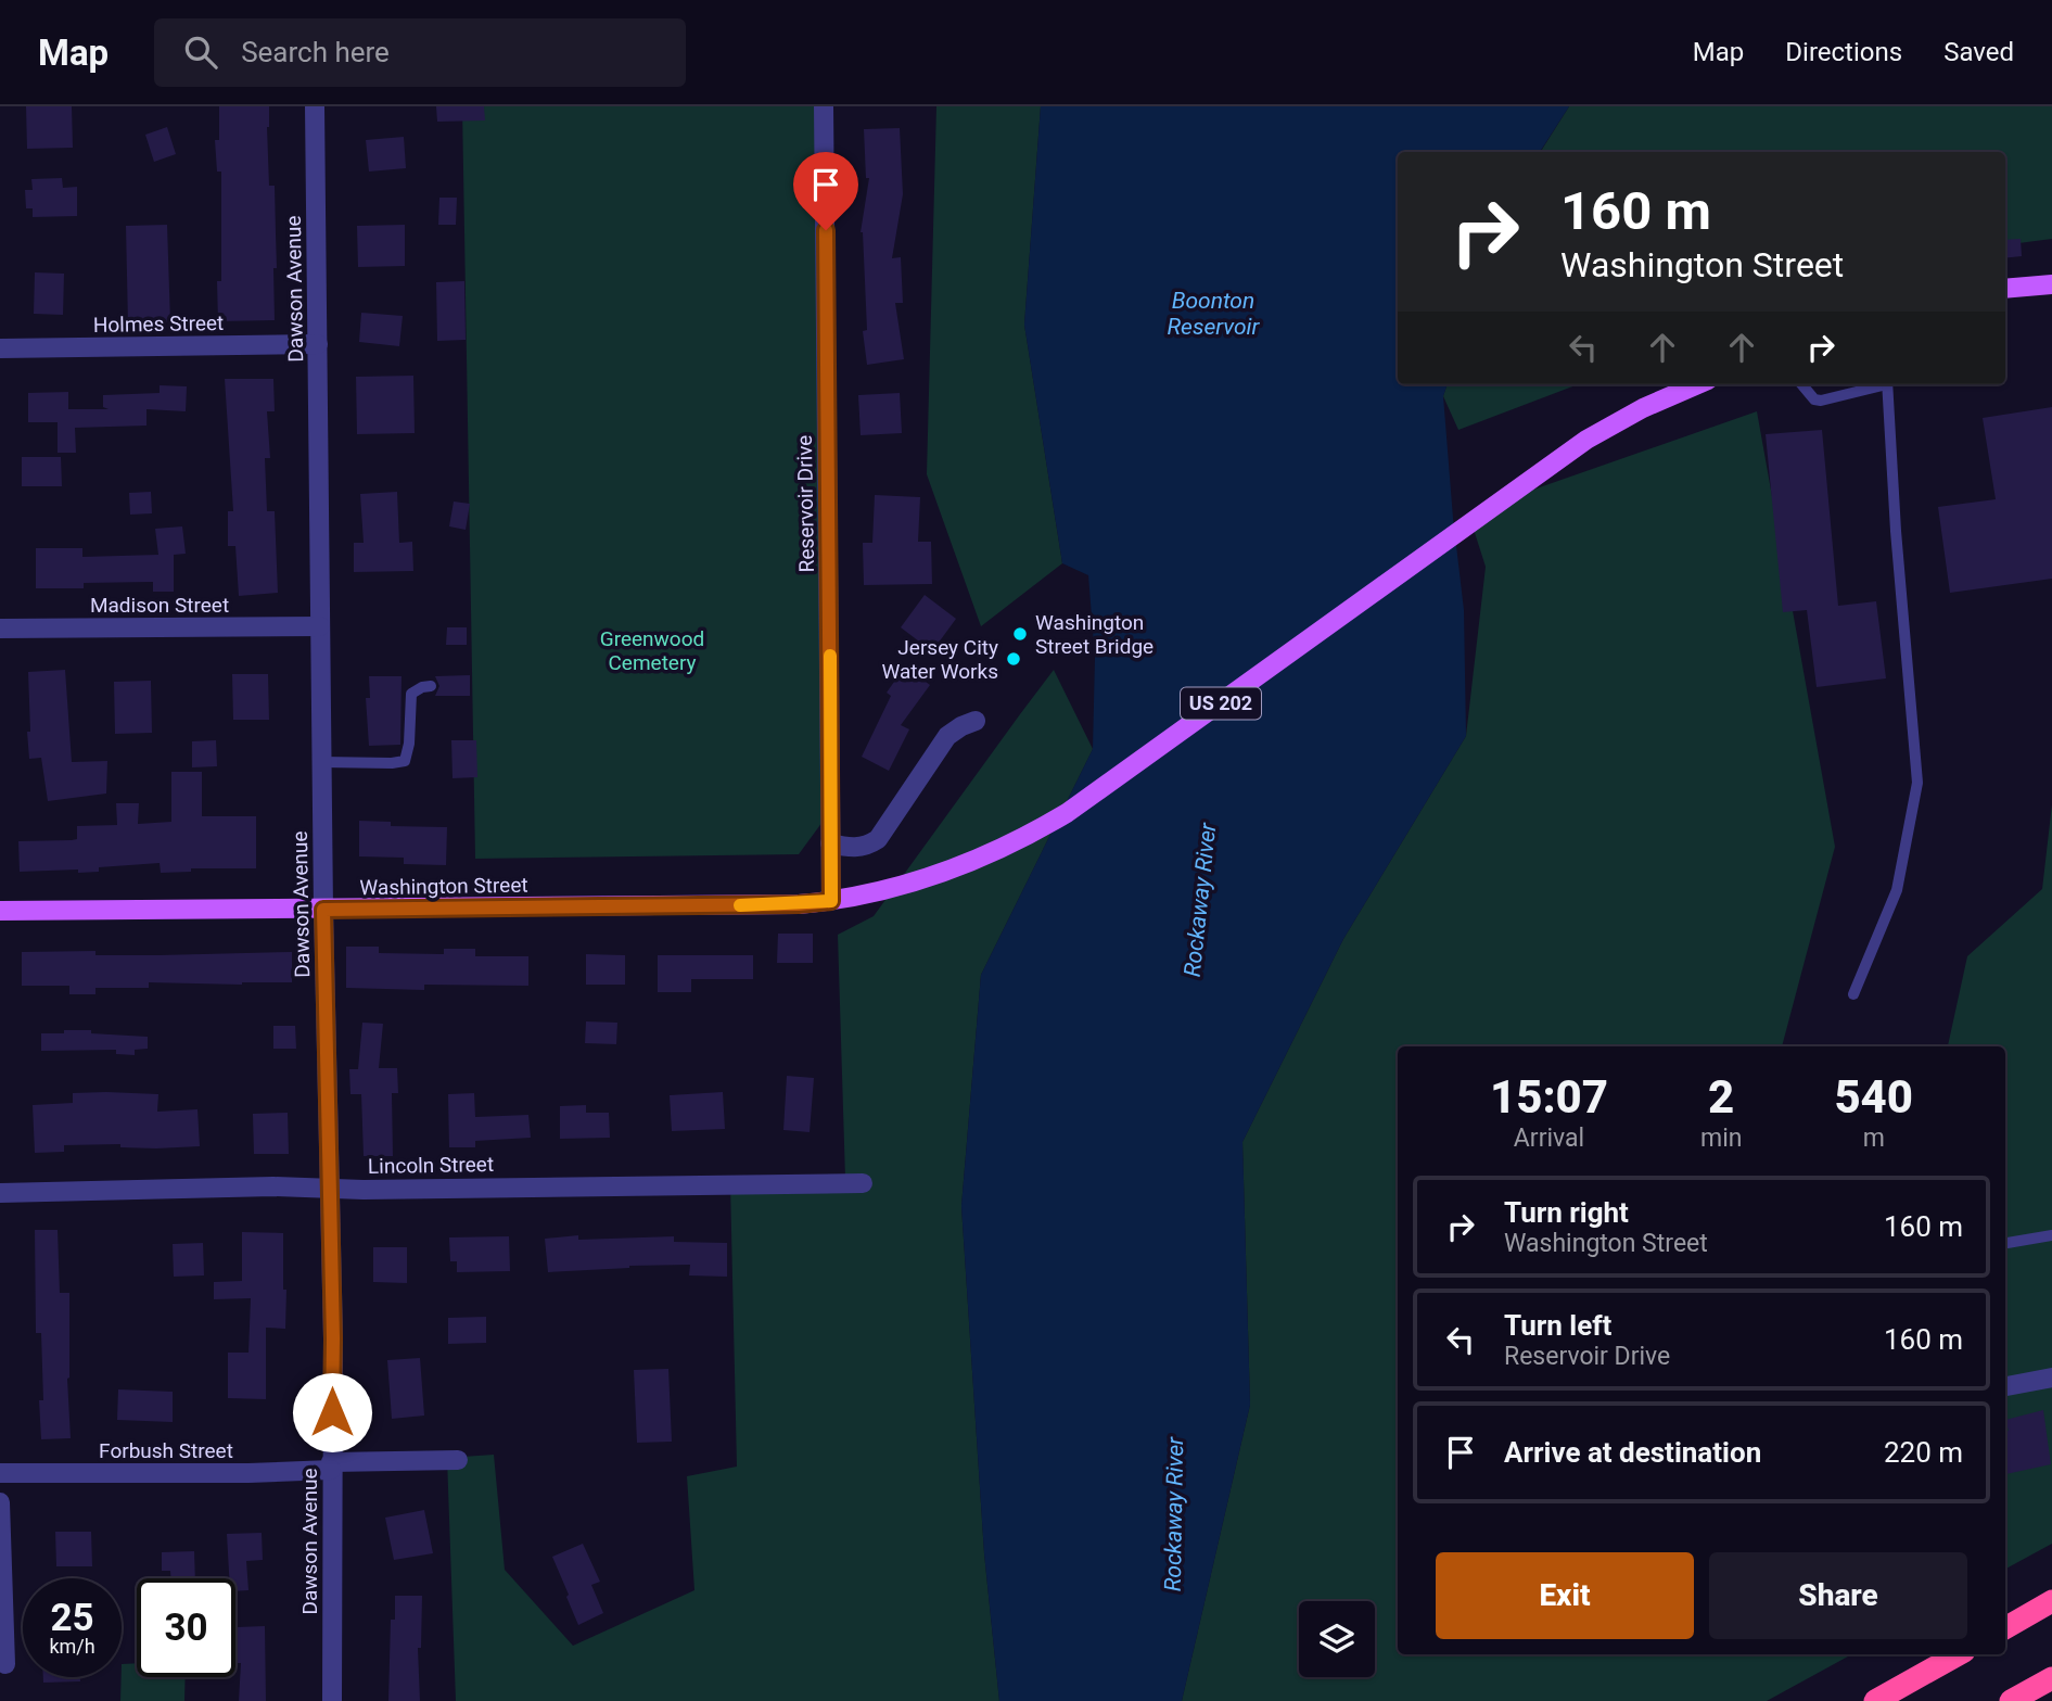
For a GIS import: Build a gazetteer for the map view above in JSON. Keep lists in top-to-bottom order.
{
  "streets": {
    "main road": ["US 202", "Washington Street"],
    "street": [
      "Dawson Avenue",
      "Holmes Street",
      "Reservoir Drive",
      "Madison Street",
      "Lincoln Street",
      "Forbush Street"
    ]
  },
  "crossings": [
    ["Dawson Avenue", "Holmes Street"],
    ["Dawson Avenue", "Madison Street"],
    ["Dawson Avenue", "Washington Street"],
    ["Dawson Avenue", "Lincoln Street"],
    ["Dawson Avenue", "Forbush Street"],
    ["Reservoir Drive", "Washington Street"]
  ],
  "water": ["Boonton Reservoir", "Rockaway River"],
  "parks": ["Greenwood Cemetery"],
  "places": ["Washington Street Bridge", "Jersey City Water Works"],
  "page": {
    "header": "Map",
    "search": "Search here",
    "nav": ["Map", "Directions", "Saved"],
    "turn": ["160 m", "Washington Street"],
    "eta": [
      "15:07",
      "Arrival",
      "2",
      "min",
      "540",
      "m"
    ],
    "list": [
      {
        "name": "Turn right",
        "note": "Washington Street",
        "value": "160 m"
      },
      {
        "name": "Turn left",
        "note": "Reservoir Drive",
        "value": "160 m"
      },
      {
        "name": "Arrive at destination",
        "value": "220 m"
      }
    ],
    "buttons": ["Exit", "Share"],
    "speed": "25 km/h",
    "limit": "30"
  }
}
